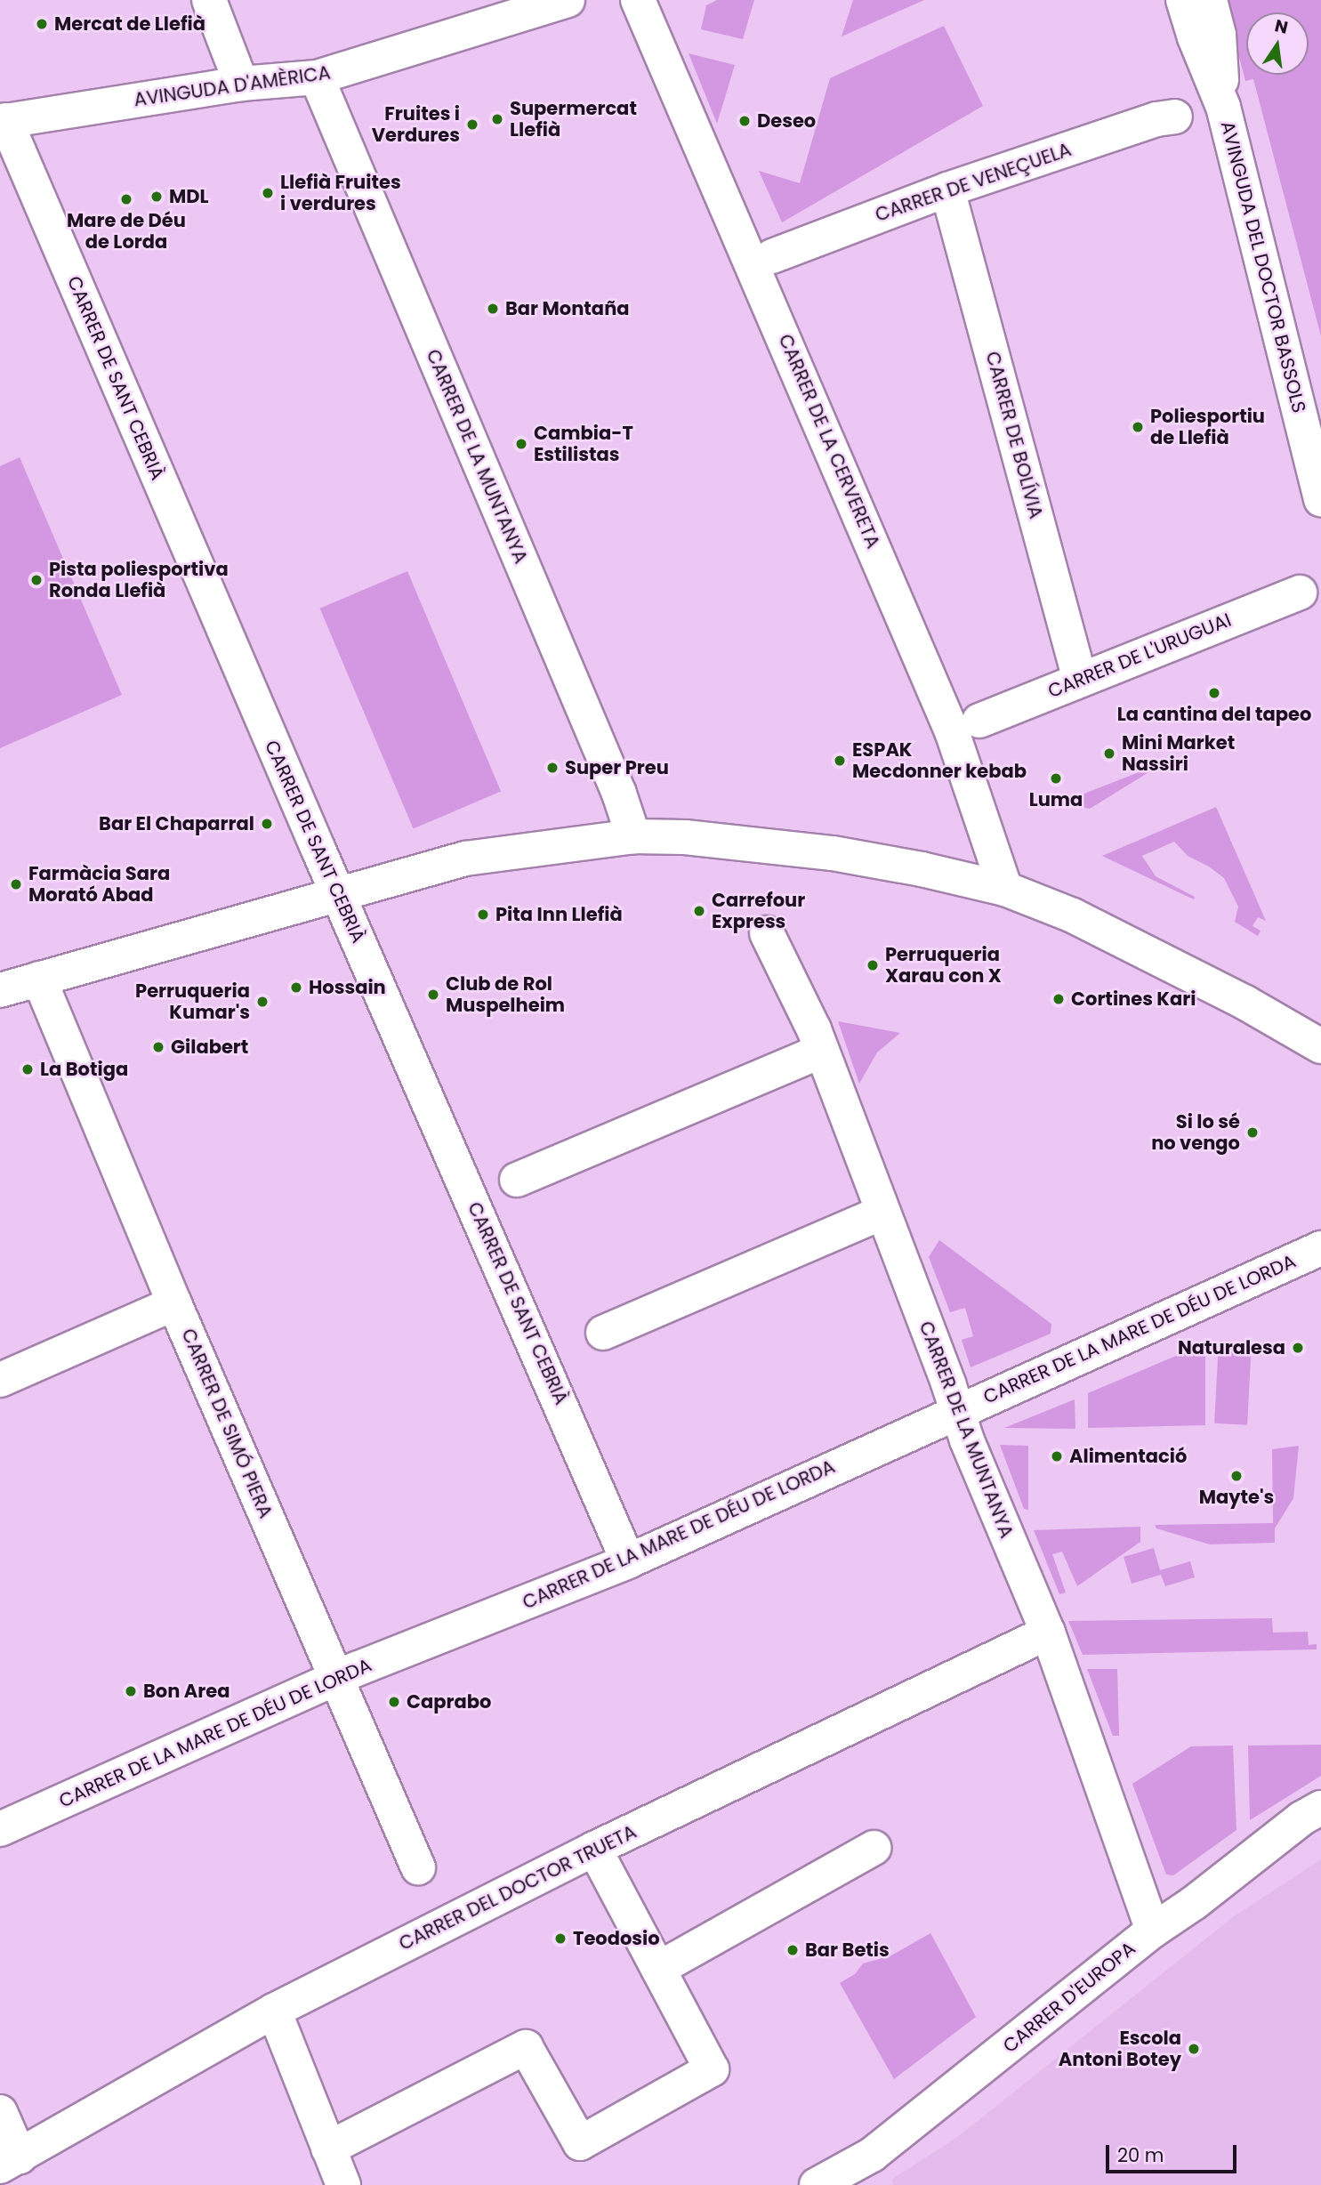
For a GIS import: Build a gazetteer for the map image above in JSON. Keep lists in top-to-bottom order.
{
  "streets": {
    "street": [
      "AVINGUDA D'AMÈRICA",
      "CARRER DE VENEÇUELA",
      "AVINGUDA DEL DOCTOR BASSOLS",
      "CARRER DE SANT CEBRIÀ",
      "CARRER DE BOLÍVIA",
      "CARRER DE LA CERVERETA",
      "CARRER DE LA MUNTANYA",
      "CARRER DE L'URUGUAI",
      "CARRER DE LA MARE DE DÉU DE LORDA",
      "CARRER DE SIMÓ PIERA",
      "CARRER DEL DOCTOR TRUETA",
      "CARRER D'EUROPA"
    ]
  },
  "crossings": [
    ["AVINGUDA D'AMÈRICA", "CARRER DE SANT CEBRIÀ"],
    ["AVINGUDA D'AMÈRICA", "CARRER DE LA MUNTANYA"],
    ["CARRER DE VENEÇUELA", "CARRER DE BOLÍVIA"],
    ["CARRER DE SANT CEBRIÀ", "CARRER DE LA MARE DE DÉU DE LORDA"],
    ["CARRER DE BOLÍVIA", "CARRER DE L'URUGUAI"],
    ["CARRER DE LA MUNTANYA", "CARRER DE LA MARE DE DÉU DE LORDA"],
    ["CARRER DE LA MUNTANYA", "CARRER DEL DOCTOR TRUETA"],
    ["CARRER DE LA MUNTANYA", "CARRER D'EUROPA"],
    ["CARRER DE LA MARE DE DÉU DE LORDA", "CARRER DE SIMÓ PIERA"]
  ],
  "places": [
    "Mercat de Llefià",
    "Supermercat Llefià",
    "Deseo",
    "Fruites i Verdures",
    "Llefià Fruites i verdures",
    "MDL",
    "Mare de Déu de Lorda",
    "Bar Montaña",
    "Poliesportiu de Llefià",
    "Cambia-T Estilistas",
    "Pista poliesportiva Ronda Llefià",
    "La cantina del tapeo",
    "Mini Market Nassiri",
    "ESPAK Mecdonner kebab",
    "Super Preu",
    "Luma",
    "Bar El Chaparral",
    "Farmàcia Sara Morató Abad",
    "Carrefour Express",
    "Pita Inn Llefià",
    "Perruqueria Xarau con X",
    "Hossain",
    "Club de Rol Muspelheim",
    "Cortines Kari",
    "Perruqueria Kumar's",
    "Gilabert",
    "La Botiga",
    "Si lo sé no vengo",
    "Naturalesa",
    "Alimentació",
    "Mayte's",
    "Bon Area",
    "Caprabo",
    "Teodosio",
    "Bar Betis",
    "Escola Antoni Botey"
  ],
  "scale_bar": "20 m",
  "north": "top"
}
